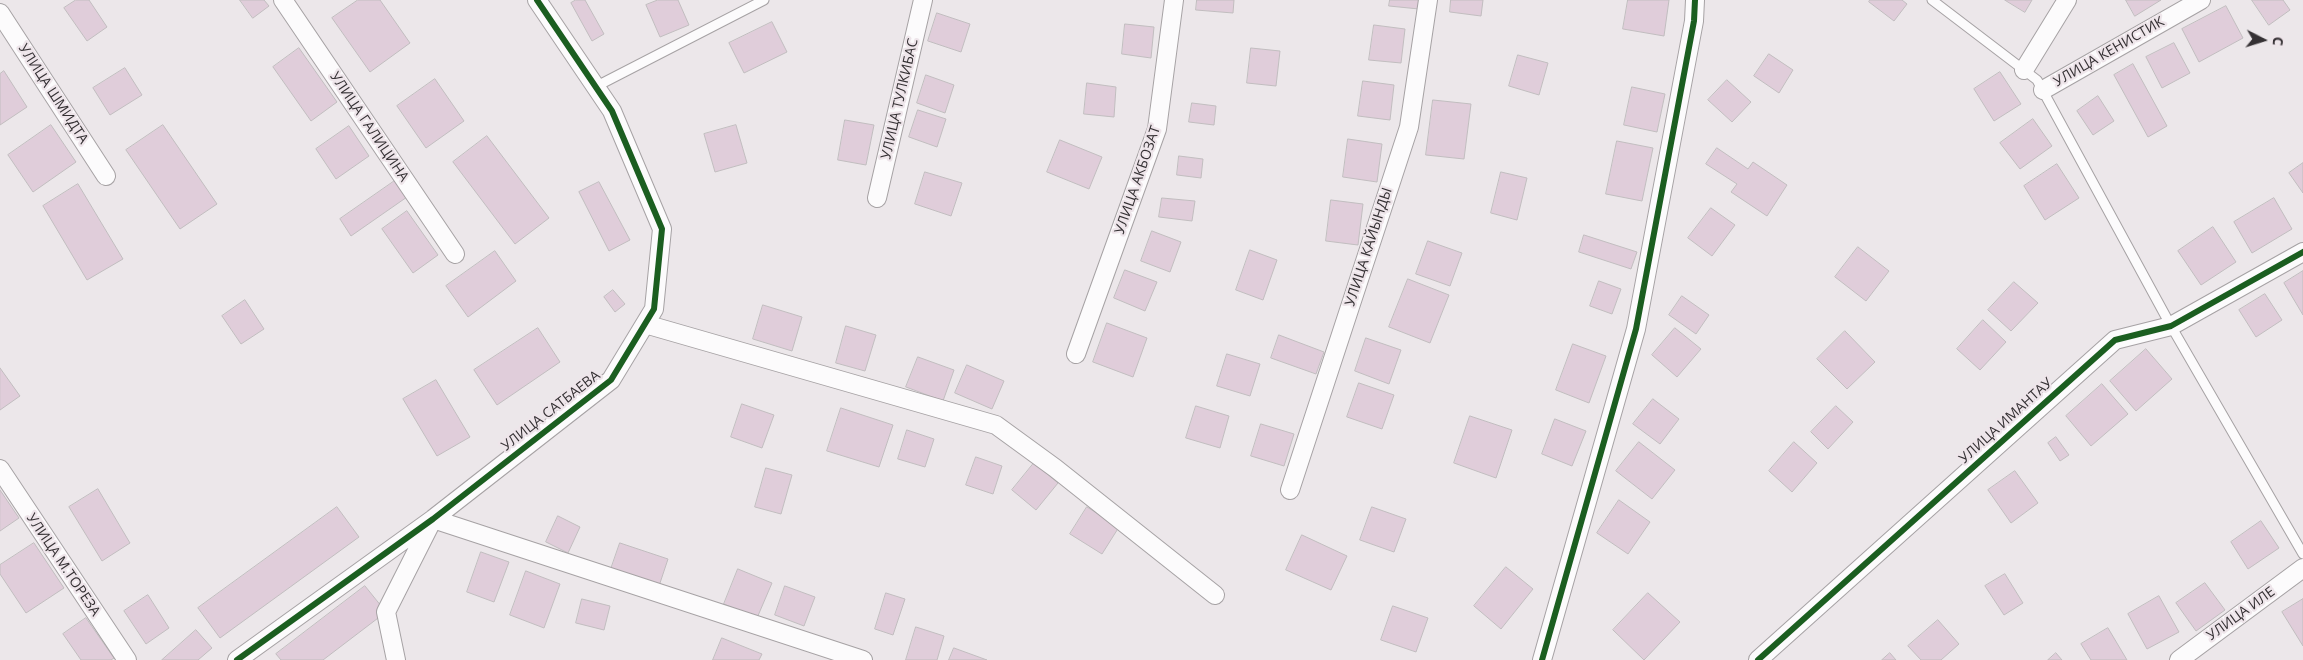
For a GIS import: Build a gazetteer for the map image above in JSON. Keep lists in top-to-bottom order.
{
  "streets": {
    "street": [
      "УЛИЦА КЕНИСТИК",
      "УЛИЦА ШМИДТА",
      "УЛИЦА ТУЛКИБАС",
      "УЛИЦА ГАЛИЦИНА",
      "УЛИЦА АКБОЗАТ",
      "УЛИЦА КАЙЫНДЫ",
      "УЛИЦА САТБАЕВА",
      "УЛИЦА ИМАНТАУ",
      "УЛИЦА М.ТОРЕЗА",
      "УЛИЦА ИЛЕ"
    ]
  },
  "north": "right"
}
